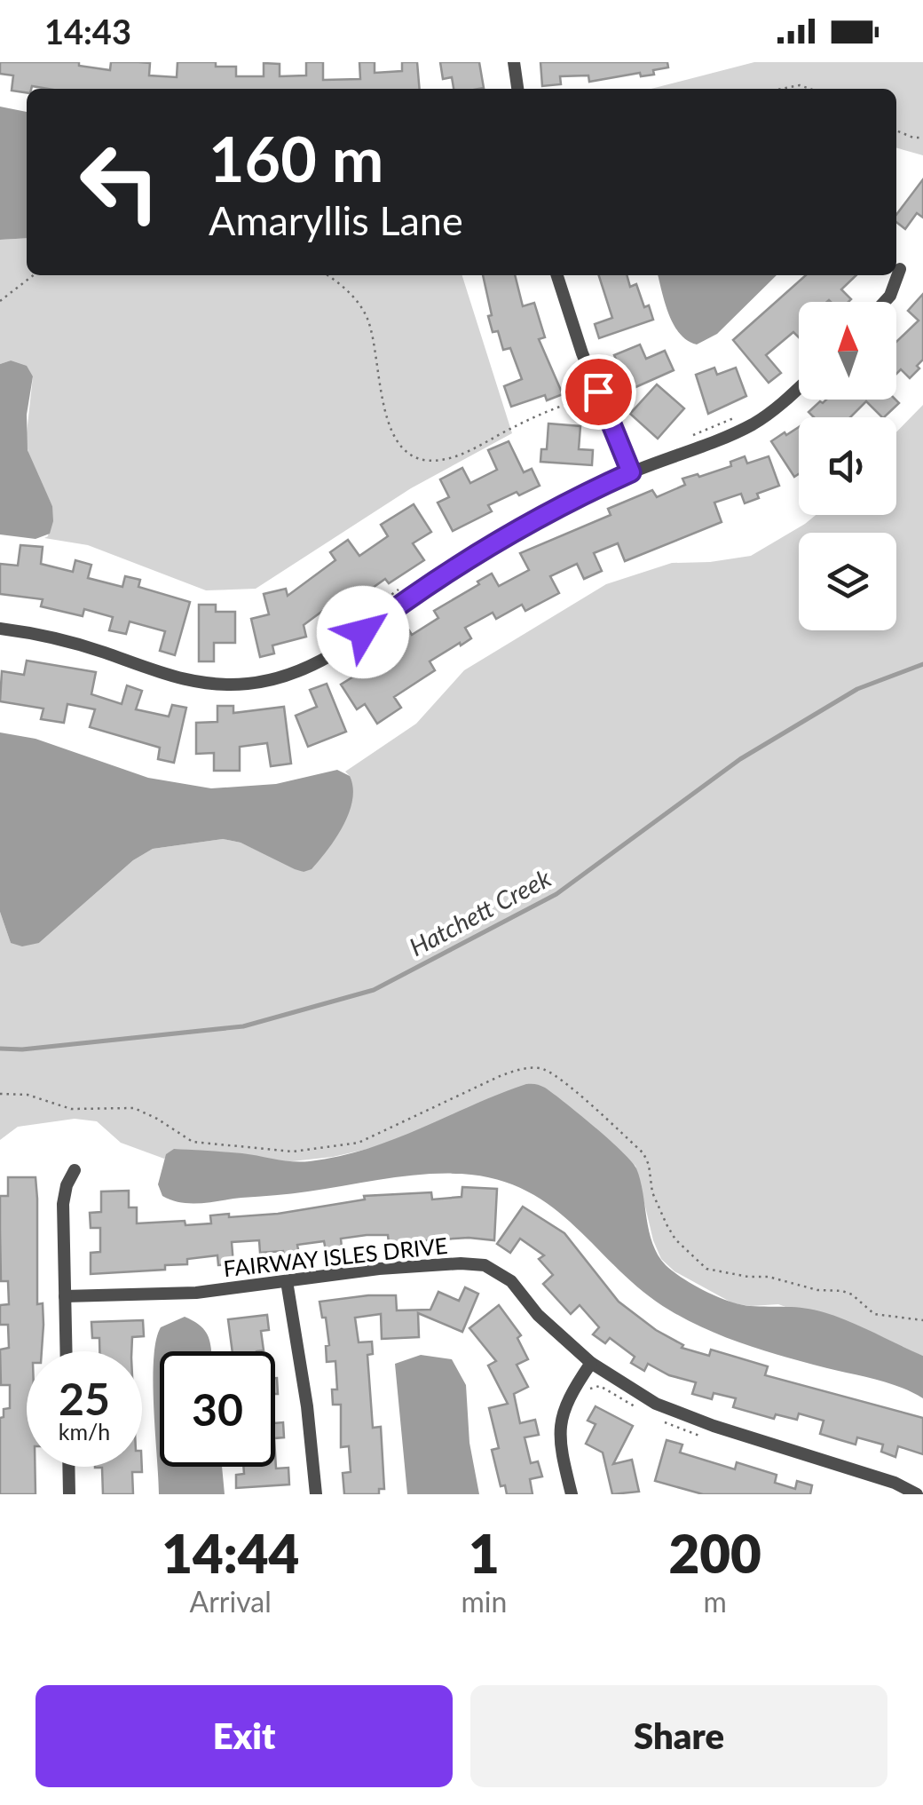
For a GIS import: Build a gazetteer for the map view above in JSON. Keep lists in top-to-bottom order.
{
  "streets": {
    "street": ["FAIRWAY ISLES DRIVE"]
  },
  "water": ["Hatchett Creek"],
  "north": "top",
  "page": {
    "status": "14:43",
    "turn": ["160 m", "Amaryllis Lane"],
    "speed": "25 km/h",
    "limit": "30",
    "eta": [
      "14:44",
      "Arrival",
      "1",
      "min",
      "200",
      "m"
    ],
    "buttons": ["Exit", "Share"]
  }
}
